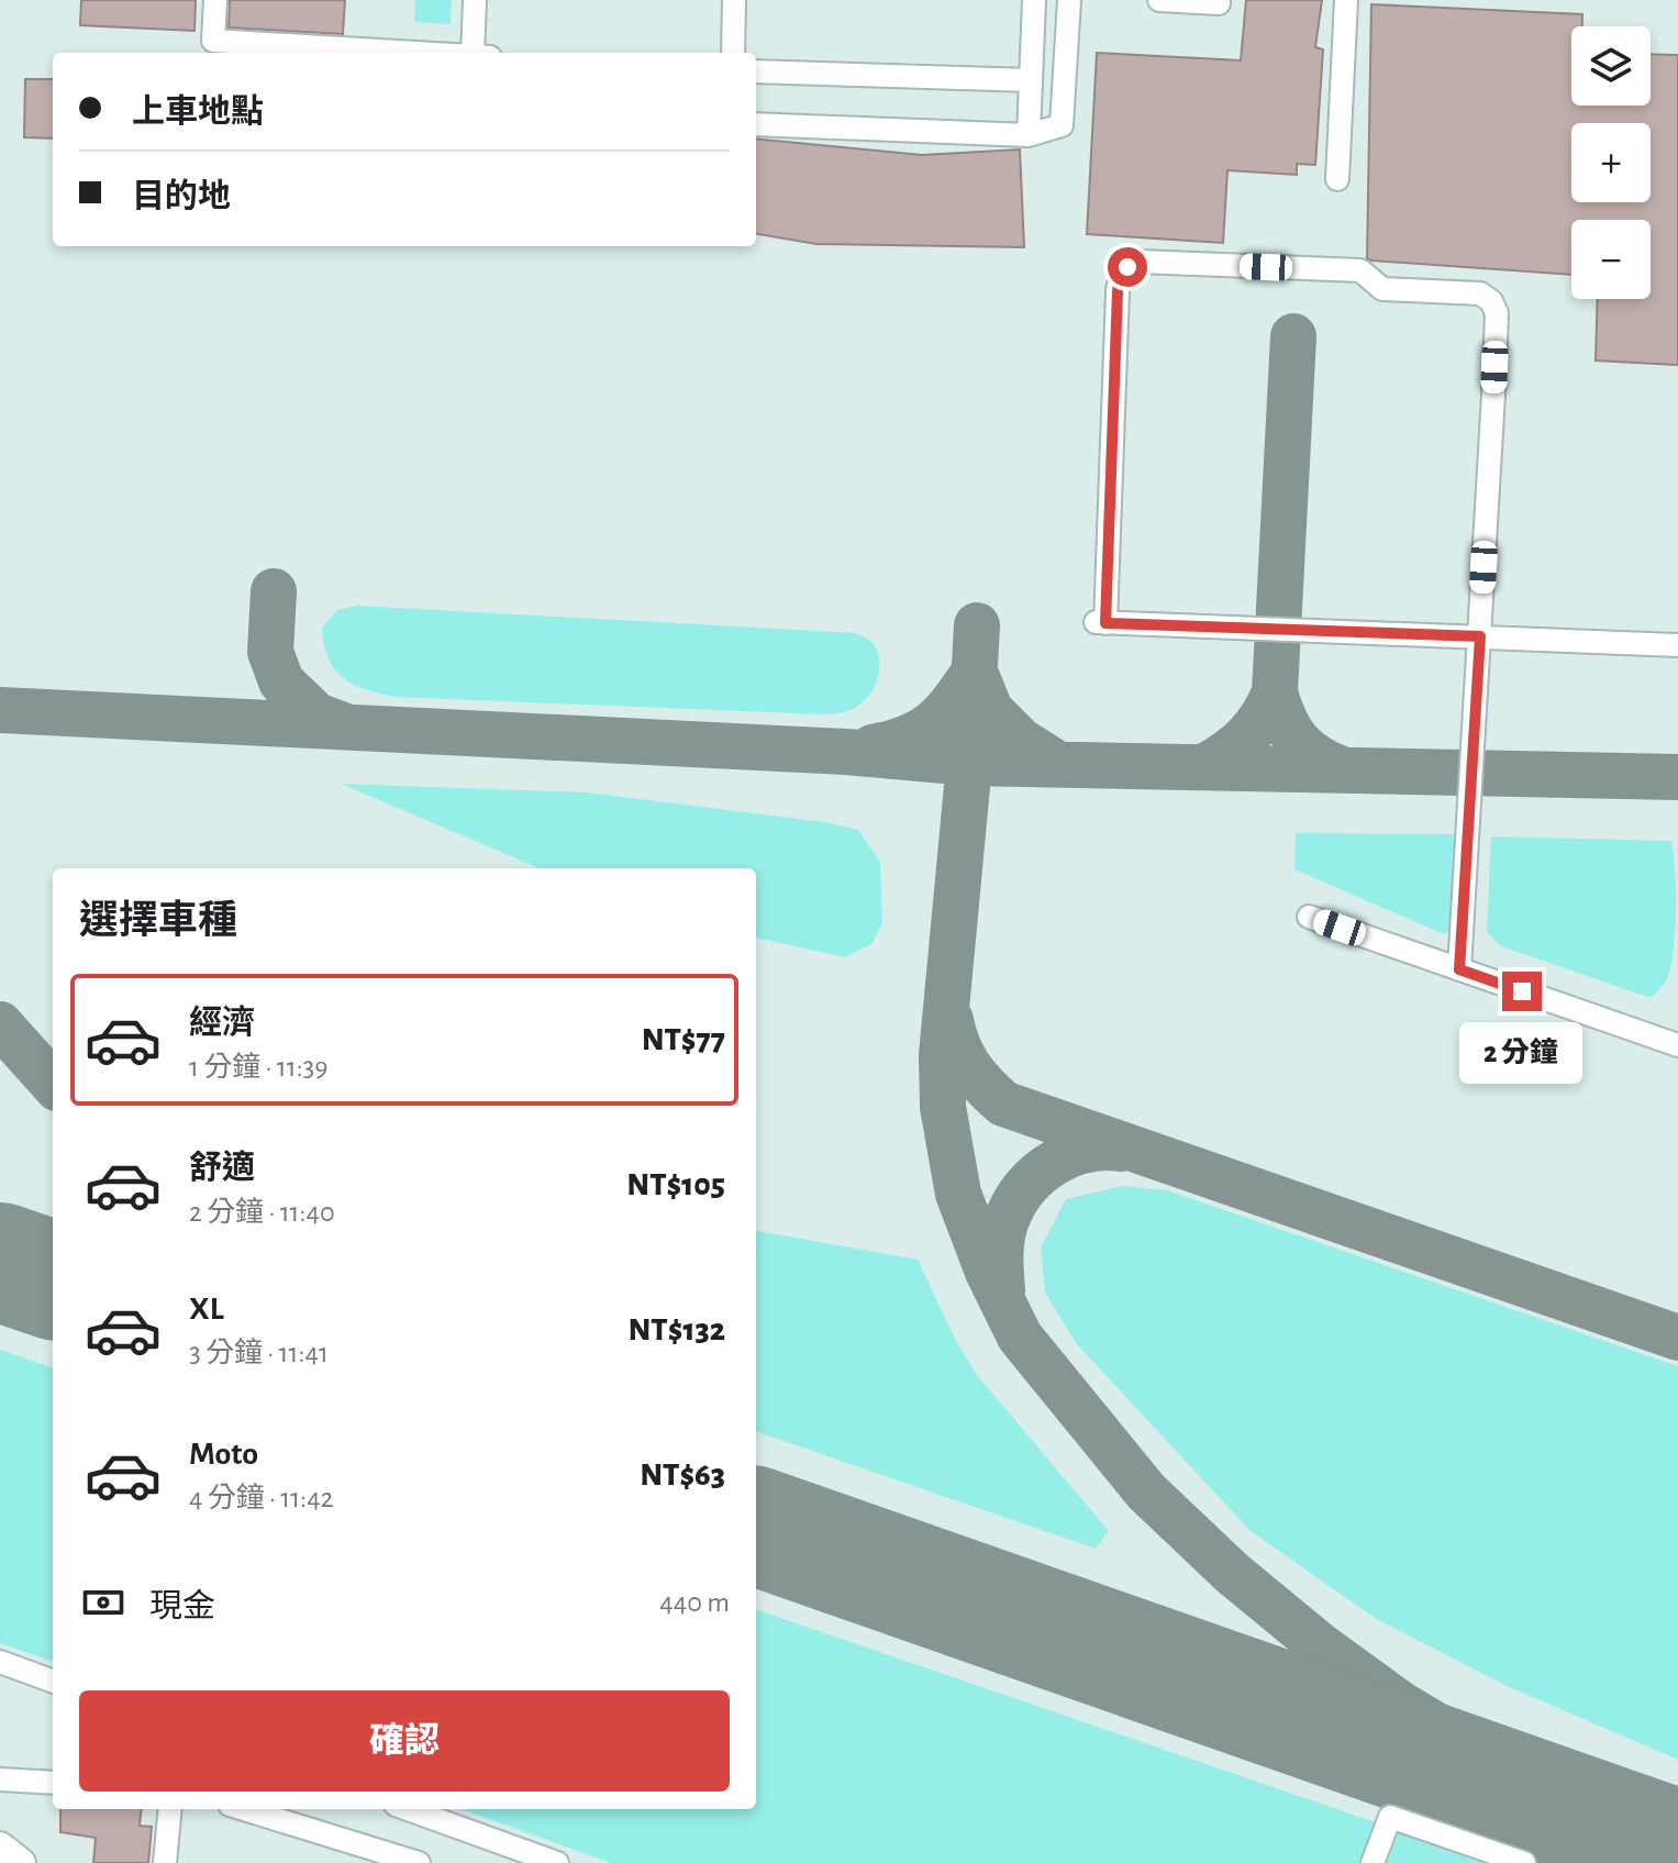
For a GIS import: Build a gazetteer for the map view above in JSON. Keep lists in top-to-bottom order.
{
  "page": {
    "map_buttons": ["+", "−"],
    "banner": ["上車地點", "目的地"],
    "heading": "選擇車種",
    "list": [
      {
        "name": "經濟",
        "note": "1 分鐘 · 11:39",
        "value": "NT$77"
      },
      {
        "name": "舒適",
        "note": "2 分鐘 · 11:40",
        "value": "NT$105"
      },
      {
        "name": "XL",
        "note": "3 分鐘 · 11:41",
        "value": "NT$132"
      },
      {
        "name": "Moto",
        "note": "4 分鐘 · 11:42",
        "value": "NT$63"
      }
    ],
    "bubble": "2 分鐘",
    "pay": ["現金", "440 m"],
    "buttons": "確認"
  }
}
